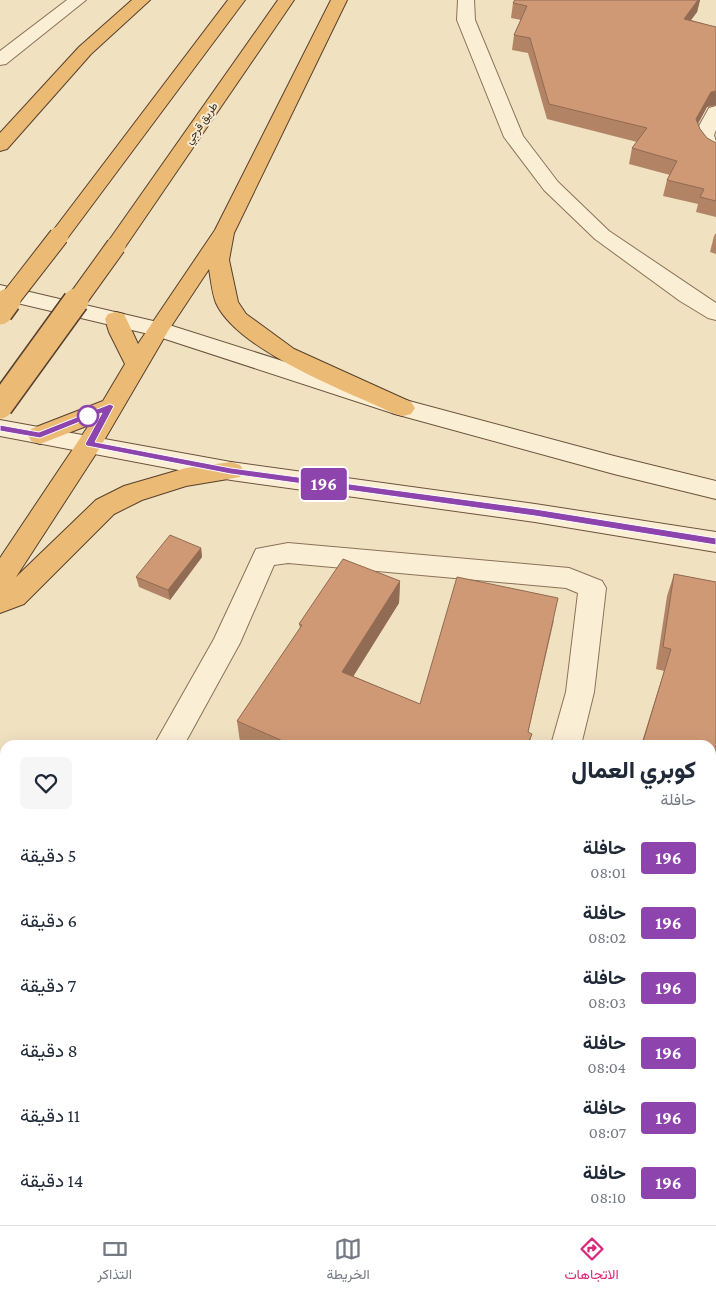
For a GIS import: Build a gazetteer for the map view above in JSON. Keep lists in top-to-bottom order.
{
  "streets": {
    "highway": ["طريق قرجي"]
  },
  "lines": ["bus line 196"],
  "page": {
    "on_map": "196",
    "heading": ["كوبري العمال", "حافلة"],
    "list": [
      {
        "mark": "196",
        "name": "حافلة",
        "note": "08:01",
        "value": "5 دقيقة"
      },
      {
        "mark": "196",
        "name": "حافلة",
        "note": "08:02",
        "value": "6 دقيقة"
      },
      {
        "mark": "196",
        "name": "حافلة",
        "note": "08:03",
        "value": "7 دقيقة"
      },
      {
        "mark": "196",
        "name": "حافلة",
        "note": "08:04",
        "value": "8 دقيقة"
      },
      {
        "mark": "196",
        "name": "حافلة",
        "note": "08:07",
        "value": "11 دقيقة"
      },
      {
        "mark": "196",
        "name": "حافلة",
        "note": "08:10",
        "value": "14 دقيقة"
      }
    ],
    "tabs": ["الاتجاهات", "الخريطة", "التذاكر"]
  }
}
